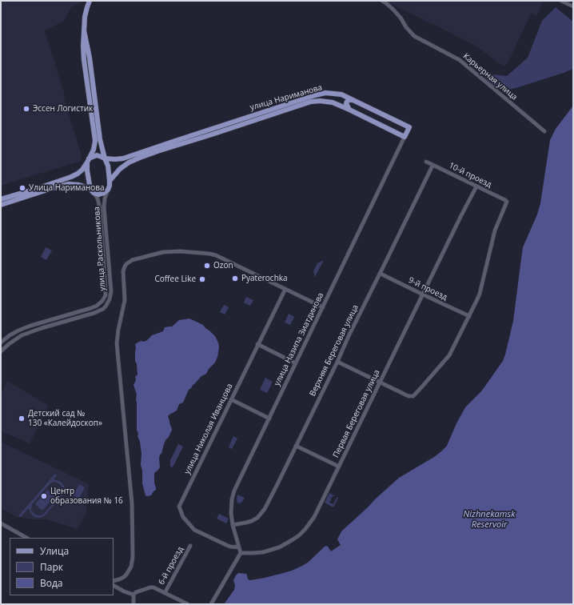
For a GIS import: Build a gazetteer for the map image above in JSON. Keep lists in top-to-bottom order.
{
  "streets": {
    "main road": ["улица Нариманова"],
    "street": [
      "Карьерная улица",
      "10-й проезд",
      "улица Раскольникова",
      "9-й проезд",
      "улица Назипа Зиатдинова",
      "Верхняя Береговая улица",
      "Первая Береговая улица",
      "улица Николая Иванцова",
      "6-й проезд"
    ]
  },
  "crossings": [
    ["улица Нариманова", "улица Назипа Зиатдинова"],
    ["10-й проезд", "9-й проезд"],
    ["10-й проезд", "Верхняя Береговая улица"],
    ["10-й проезд", "Первая Береговая улица"],
    ["9-й проезд", "Верхняя Береговая улица"],
    ["9-й проезд", "Первая Береговая улица"],
    ["улица Назипа Зиатдинова", "Верхняя Береговая улица"],
    ["улица Назипа Зиатдинова", "Первая Береговая улица"],
    ["улица Назипа Зиатдинова", "улица Николая Иванцова"]
  ],
  "water": ["Nizhnekamsk Reservoir"],
  "places": [
    "Эссен Логистик",
    "Улица Нариманова",
    "Ozon",
    "Pyaterochka",
    "Coffee Like",
    "Детский сад № 130 «Калейдоскоп»",
    "Центр образования № 16"
  ],
  "legend": ["Улица", "Парк", "Вода"]
}
